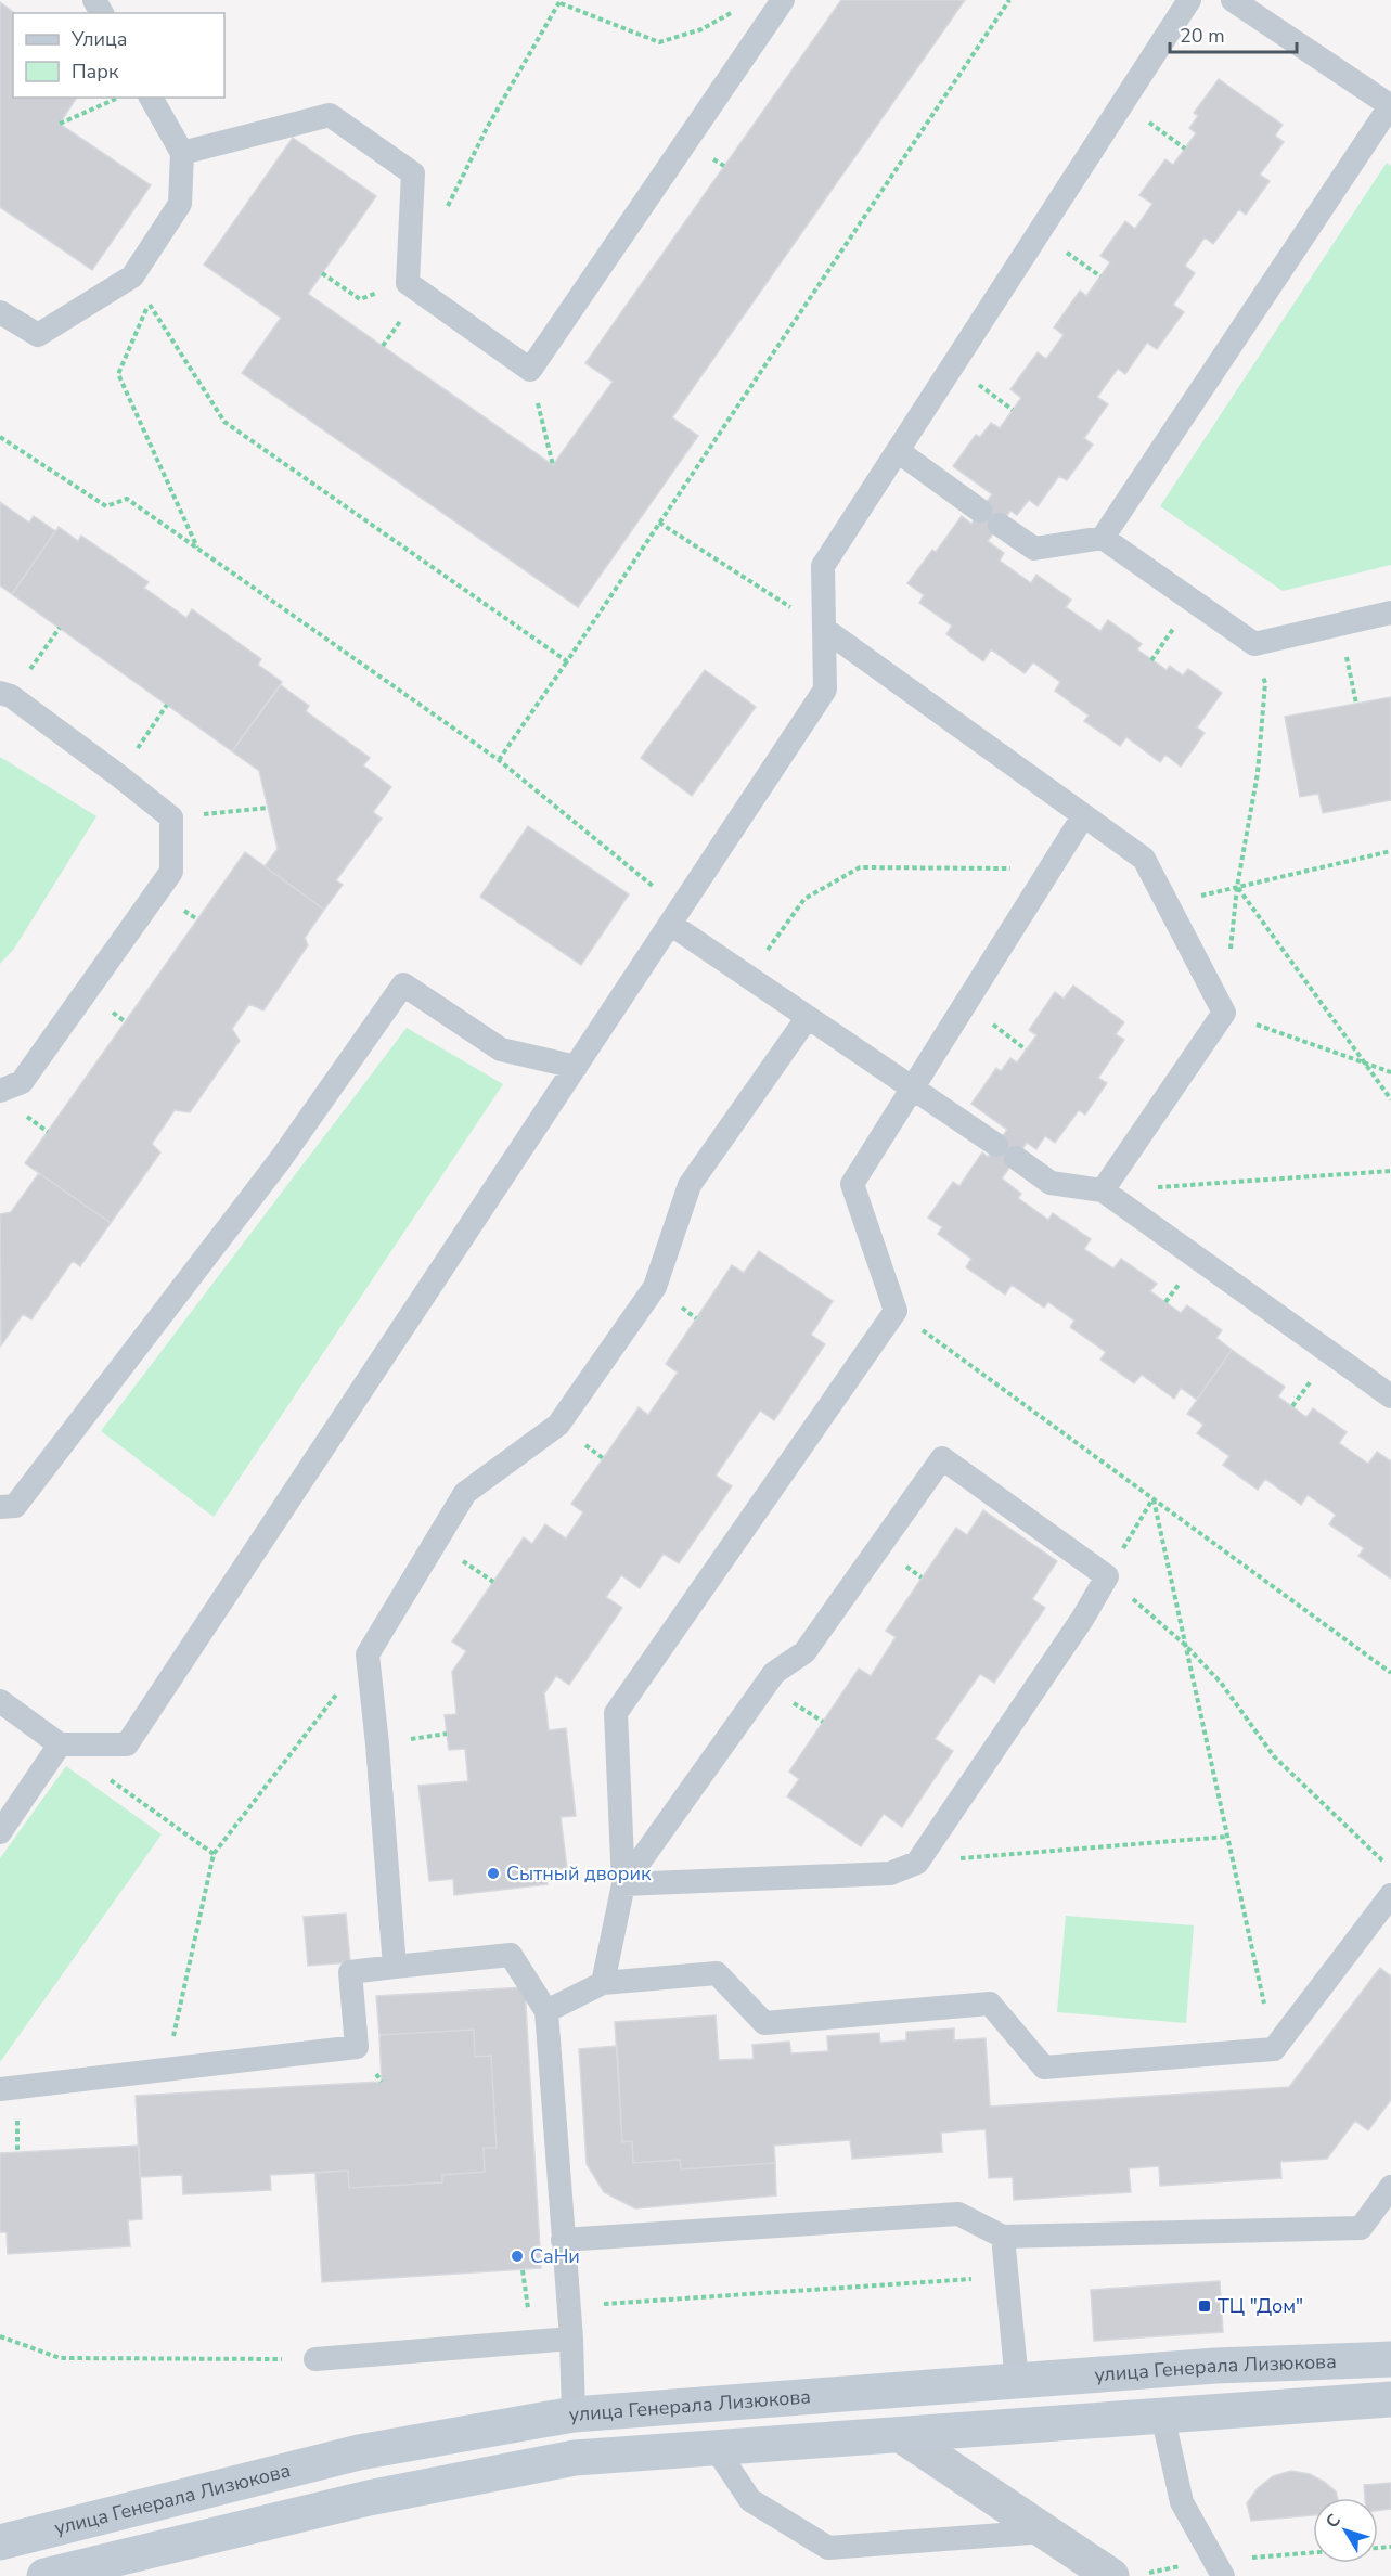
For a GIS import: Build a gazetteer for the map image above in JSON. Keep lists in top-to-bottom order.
{
  "streets": {
    "main road": ["улица Генерала Лизюкова"]
  },
  "places": {
    "other": ["Сытный дворик", "СаНи"],
    "transit": ["ТЦ \"Дом\""]
  },
  "legend": ["Улица", "Парк"],
  "scale_bar": "20 m",
  "north": "top left"
}
